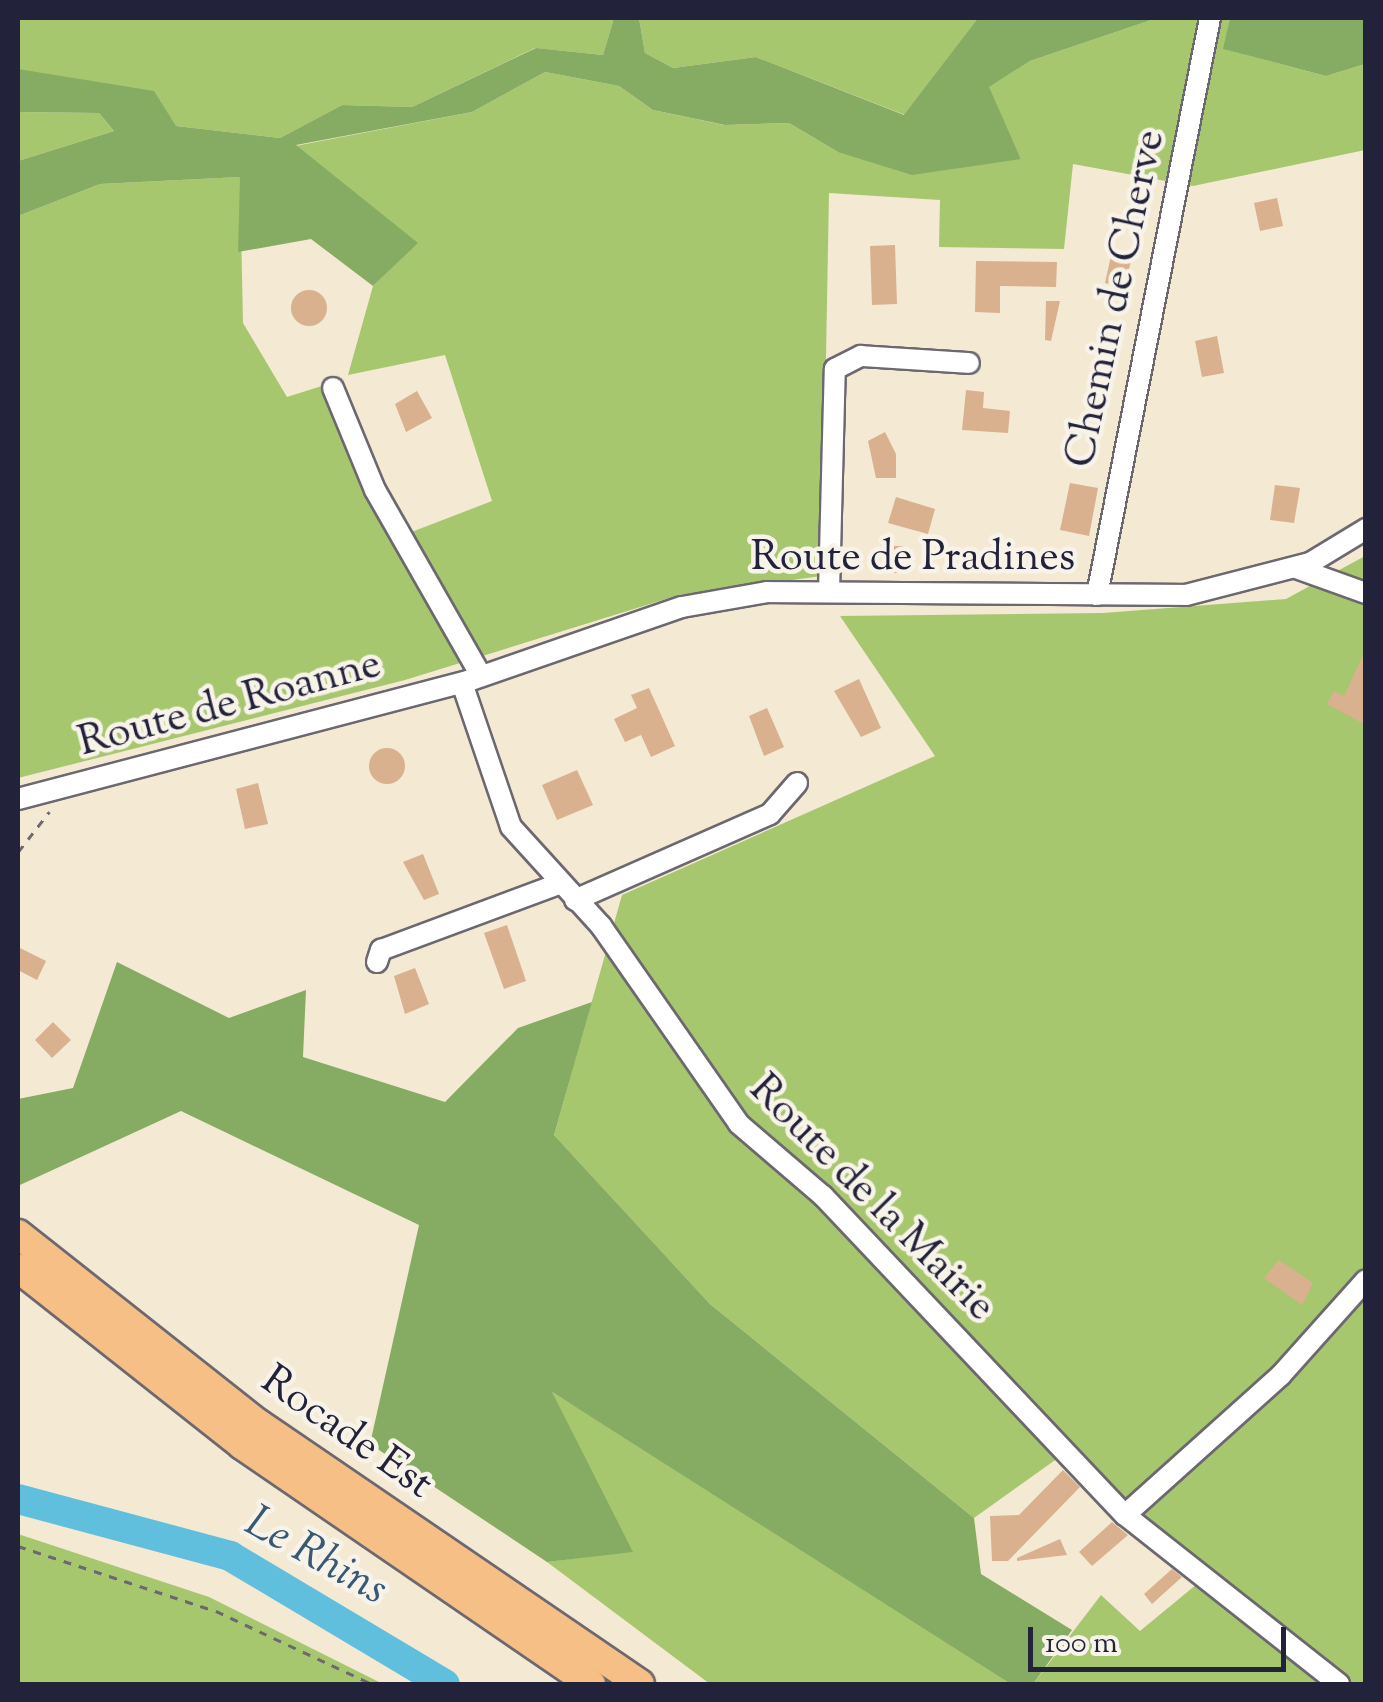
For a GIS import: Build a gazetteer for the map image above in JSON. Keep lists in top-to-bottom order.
{
  "streets": {
    "highway": ["Rocade Est"],
    "street": [
      "Chemin de Cherve",
      "Route de Pradines",
      "Route de Roanne",
      "Route de la Mairie"
    ]
  },
  "crossings": [
    ["Chemin de Cherve", "Route de Pradines"],
    ["Route de Pradines", "Route de Roanne"],
    ["Route de Pradines", "Route de la Mairie"],
    ["Route de Roanne", "Route de la Mairie"]
  ],
  "water": ["Le Rhins"],
  "scale_bar": "100 m"
}
